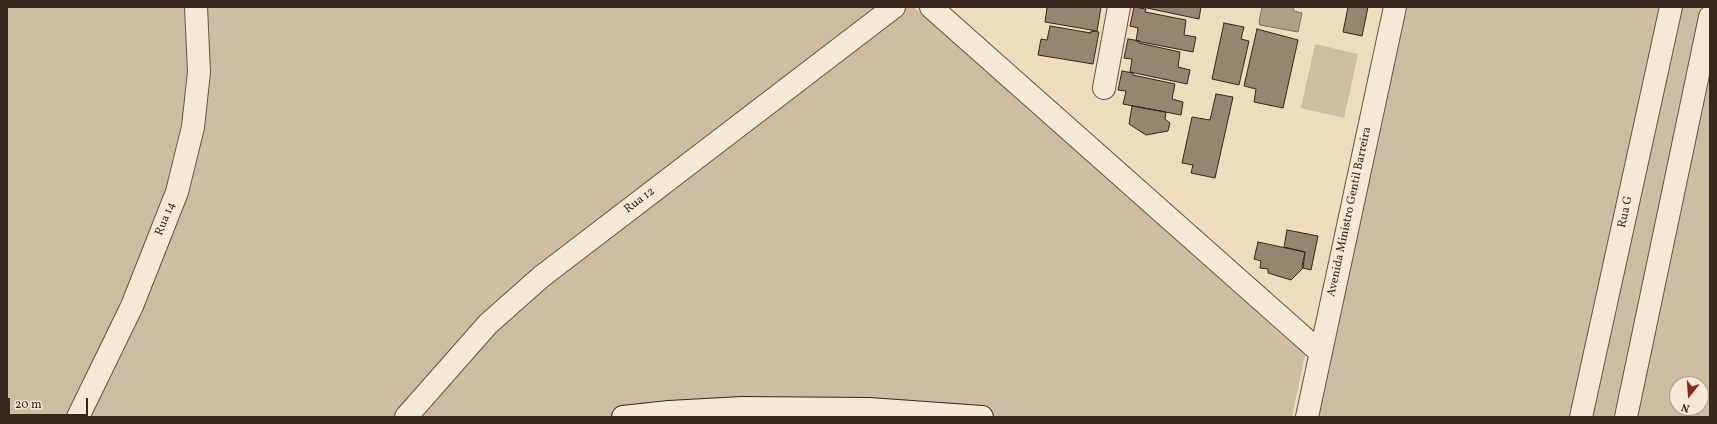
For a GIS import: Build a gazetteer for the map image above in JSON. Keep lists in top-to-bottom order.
{
  "streets": {
    "street": [
      "Rua 12",
      "Avenida Ministro Gentil Barreira",
      "Rua G",
      "Rua 14"
    ]
  },
  "scale_bar": "20 m",
  "north": "bottom"
}
